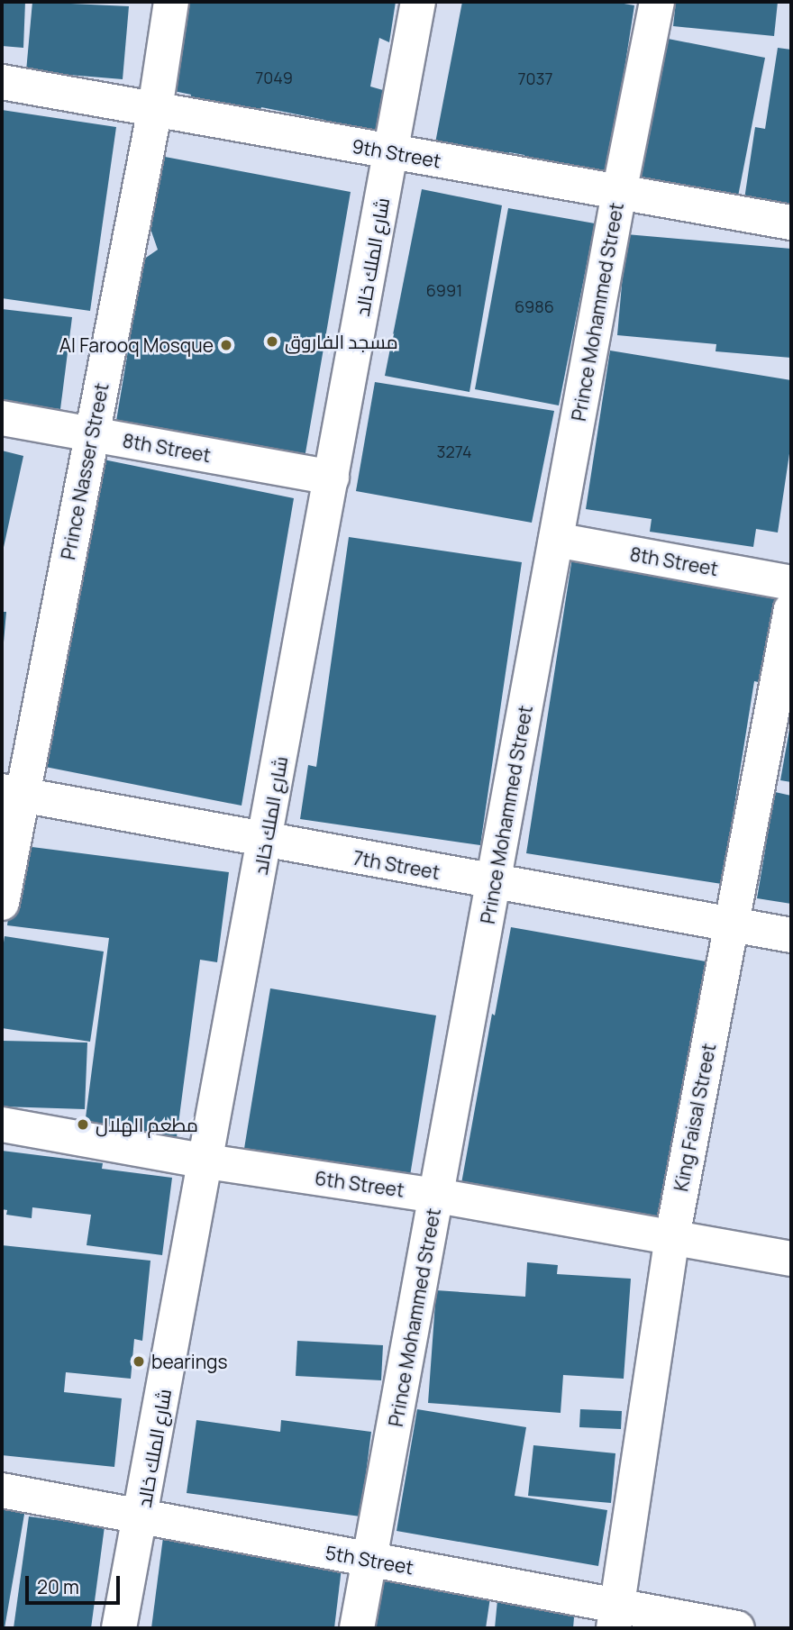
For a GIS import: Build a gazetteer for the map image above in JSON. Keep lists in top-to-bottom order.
{
  "streets": {
    "street": [
      "9th Street",
      "شارع الملك خالد",
      "Prince Mohammed Street",
      "8th Street",
      "Prince Nasser Street",
      "7th Street",
      "King Faisal Street",
      "6th Street",
      "5th Street"
    ]
  },
  "crossings": [
    ["9th Street", "شارع الملك خالد"],
    ["9th Street", "Prince Mohammed Street"],
    ["9th Street", "Prince Nasser Street"],
    ["شارع الملك خالد", "8th Street"],
    ["شارع الملك خالد", "7th Street"],
    ["شارع الملك خالد", "6th Street"],
    ["شارع الملك خالد", "5th Street"],
    ["Prince Mohammed Street", "8th Street"],
    ["Prince Mohammed Street", "7th Street"],
    ["Prince Mohammed Street", "6th Street"],
    ["Prince Mohammed Street", "5th Street"],
    ["8th Street", "Prince Nasser Street"],
    ["Prince Nasser Street", "7th Street"],
    ["7th Street", "King Faisal Street"],
    ["King Faisal Street", "6th Street"],
    ["King Faisal Street", "5th Street"]
  ],
  "places": [
    "مسجد الفاروق",
    "Al Farooq Mosque",
    "مطعم الهلال",
    "bearings"
  ],
  "house_numbers": [
    "7049",
    "7037",
    "6991",
    "6986",
    "3274"
  ],
  "scale_bar": "20 m"
}
